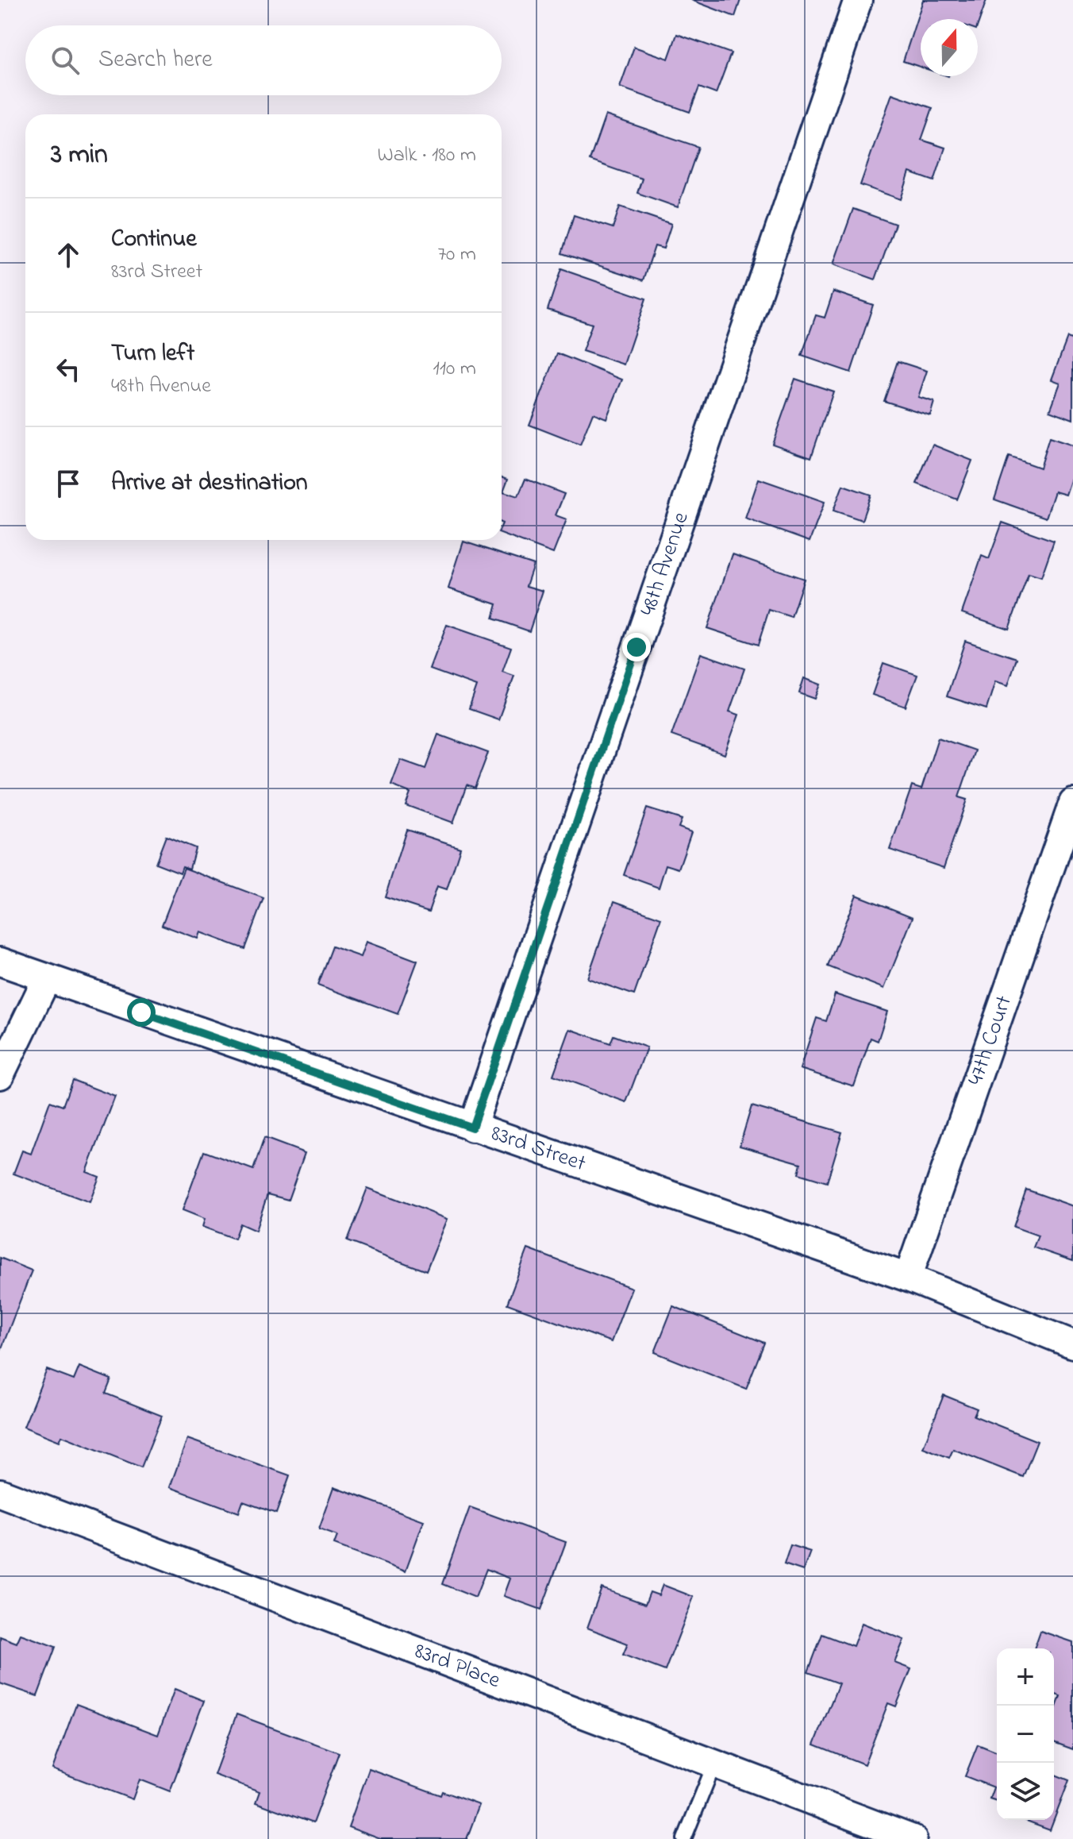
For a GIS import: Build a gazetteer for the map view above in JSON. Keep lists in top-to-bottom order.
{
  "streets": {
    "street": [
      "48th Avenue",
      "47th Court",
      "83rd Street",
      "83rd Place"
    ]
  },
  "crossings": [
    ["48th Avenue", "83rd Street"],
    ["47th Court", "83rd Street"]
  ],
  "north": "top",
  "page": {
    "search": "Search here",
    "heading": ["3 min", "Walk · 180 m"],
    "list": [
      ["Continue", "83rd Street", "70 m"],
      ["Turn left", "48th Avenue", "110 m"],
      "Arrive at destination"
    ],
    "map_buttons": ["+", "−"]
  }
}
